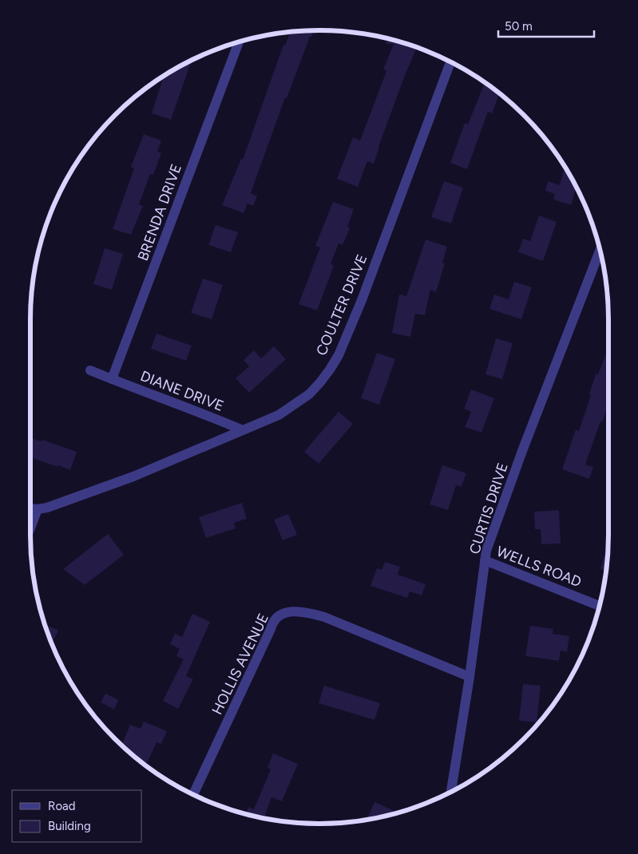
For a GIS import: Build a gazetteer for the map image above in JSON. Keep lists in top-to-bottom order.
{
  "streets": {
    "street": [
      "BRENDA DRIVE",
      "COULTER DRIVE",
      "DIANE DRIVE",
      "CURTIS DRIVE",
      "WELLS ROAD",
      "HOLLIS AVENUE"
    ]
  },
  "crossings": [
    ["BRENDA DRIVE", "DIANE DRIVE"],
    ["COULTER DRIVE", "DIANE DRIVE"],
    ["CURTIS DRIVE", "WELLS ROAD"],
    ["CURTIS DRIVE", "HOLLIS AVENUE"]
  ],
  "legend": ["Road", "Building"],
  "scale_bar": "50 m"
}
